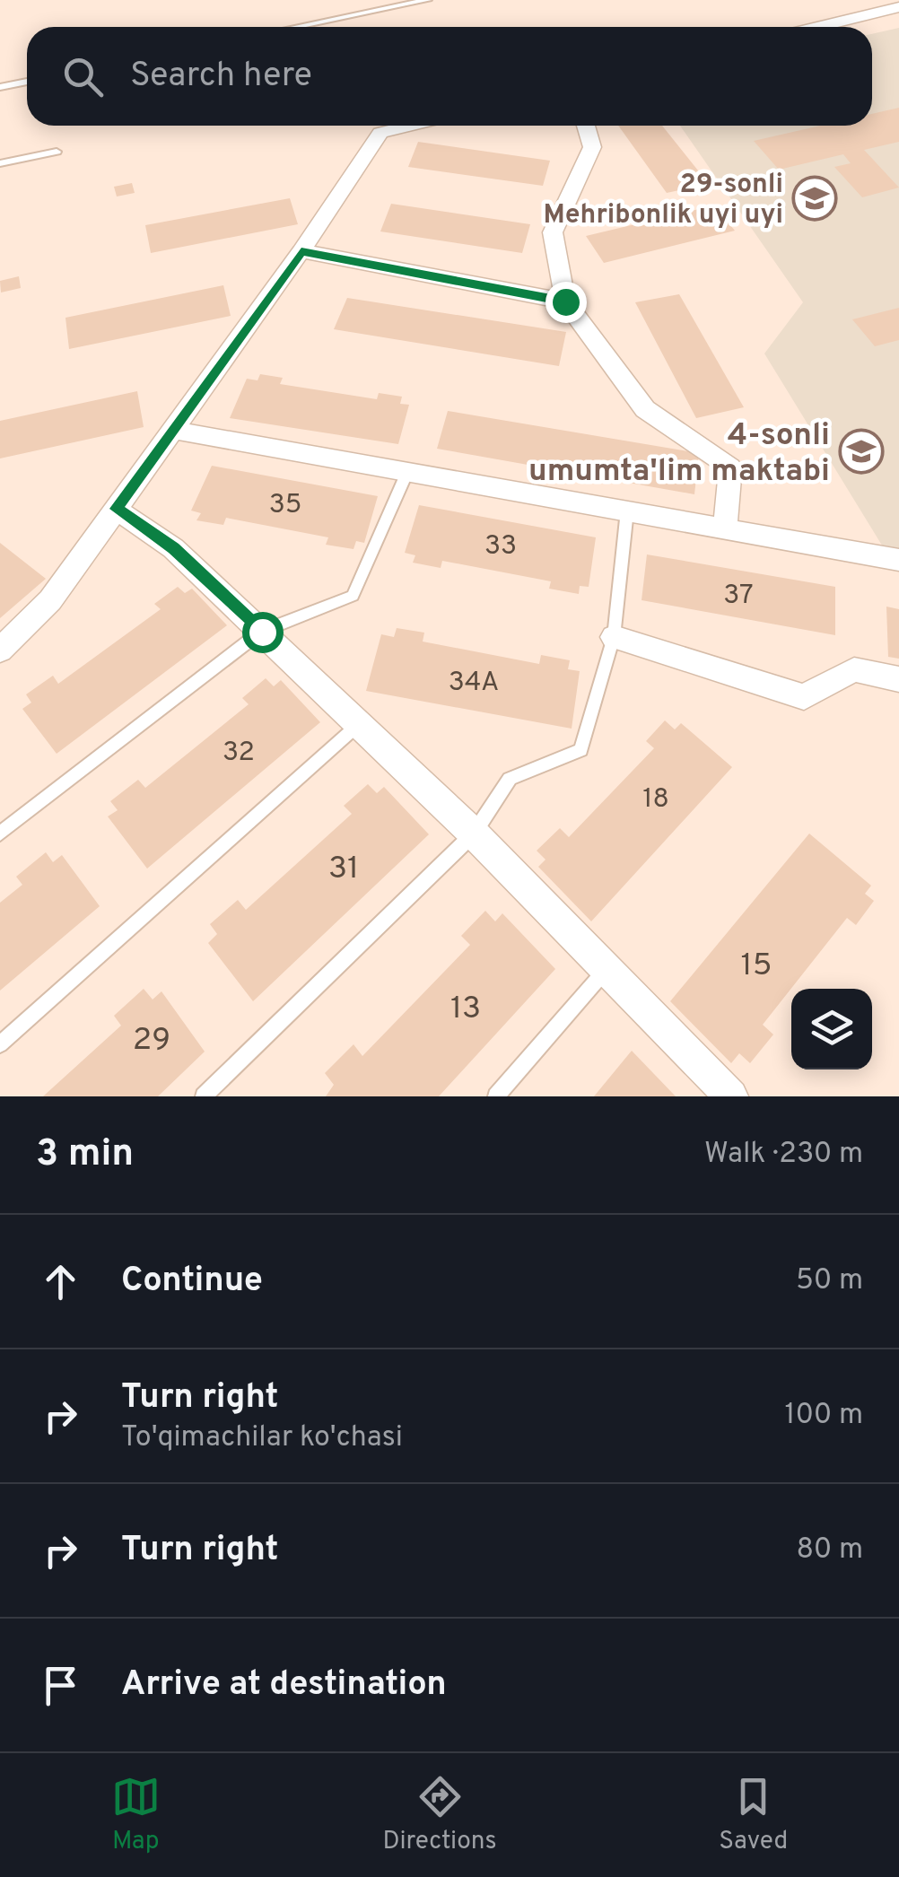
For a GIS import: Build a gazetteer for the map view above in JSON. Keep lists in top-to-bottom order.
{
  "places": {
    "school or university": ["29-sonli Mehribonlik uyi uyi", "4-sonli umumta'lim maktabi"]
  },
  "house_numbers": [
    "35",
    "33",
    "37",
    "34А",
    "32",
    "18",
    "31",
    "15",
    "13",
    "29"
  ],
  "page": {
    "search": "Search here",
    "heading": ["3 min", "Walk · 230 m"],
    "list": [
      ["Continue", "50 m"],
      ["Turn right", "To'qimachilar ko'chasi", "100 m"],
      ["Turn right", "80 m"],
      "Arrive at destination"
    ],
    "nav": ["Map", "Directions", "Saved"]
  }
}
